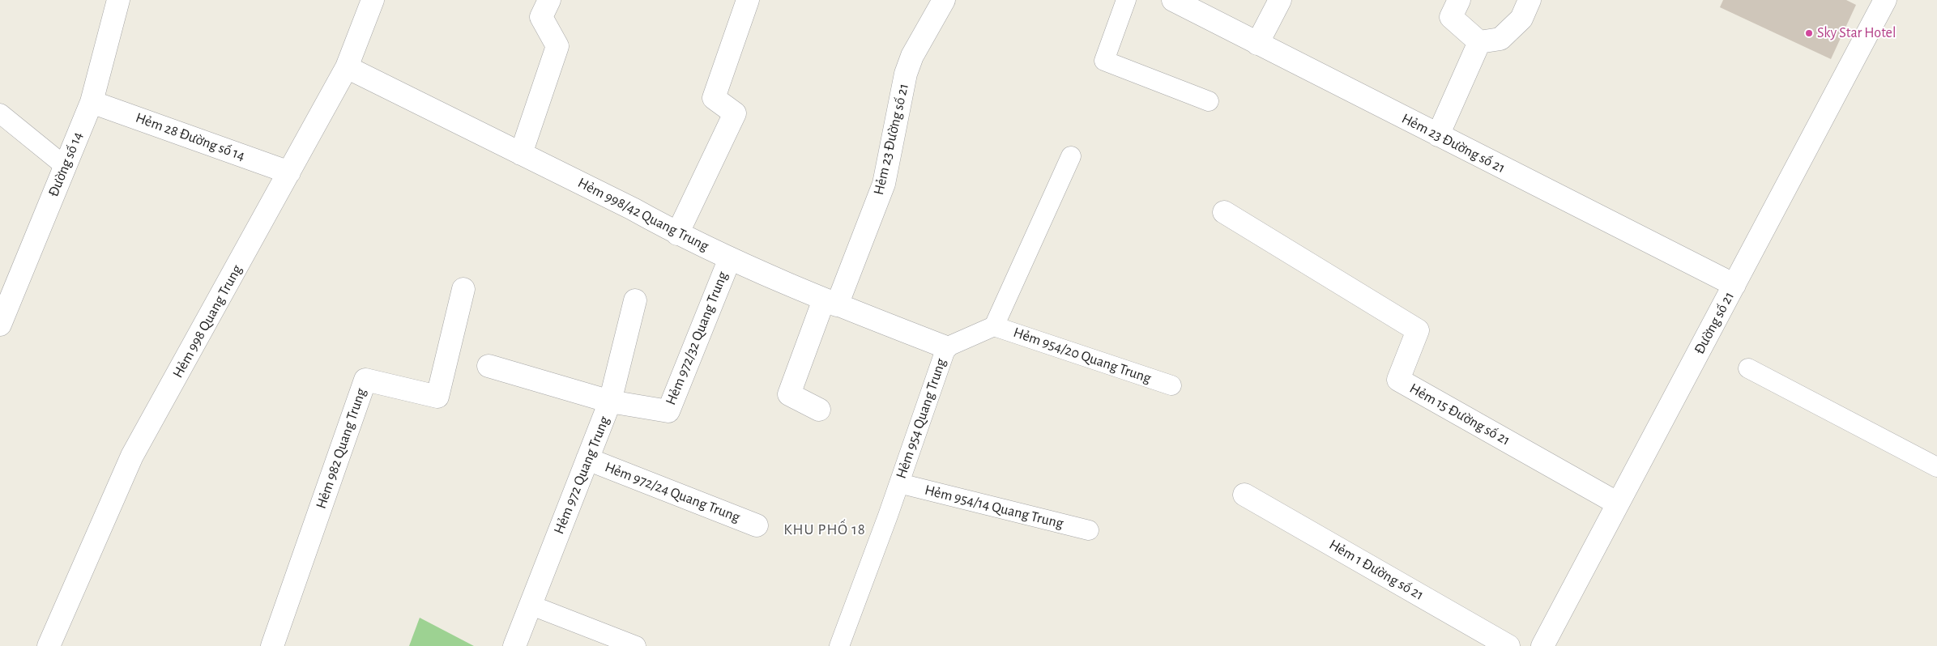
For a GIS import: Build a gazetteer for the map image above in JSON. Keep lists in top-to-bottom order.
{
  "streets": {
    "street": [
      "Hẻm 28 Đường số 14",
      "Hẻm 23 Đường số 21",
      "Đường số 14",
      "Hẻm 998/42 Quang Trung",
      "Hẻm 998 Quang Trung",
      "Đường số 21",
      "Hẻm 972/32 Quang Trung",
      "Hẻm 15 Đường số 21",
      "Hẻm 982 Quang Trung",
      "Hẻm 972 Quang Trung",
      "Hẻm 972/24 Quang Trung",
      "Hẻm 1 Đường số 21"
    ],
    "lane": ["Hẻm 954/20 Quang Trung", "Hẻm 954 Quang Trung", "Hẻm 954/14 Quang Trung"]
  },
  "crossings": [
    ["Hẻm 28 Đường số 14", "Đường số 14"],
    ["Hẻm 28 Đường số 14", "Hẻm 998 Quang Trung"],
    ["Hẻm 23 Đường số 21", "Hẻm 998/42 Quang Trung"],
    ["Hẻm 23 Đường số 21", "Đường số 21"],
    ["Hẻm 998/42 Quang Trung", "Hẻm 998 Quang Trung"],
    ["Hẻm 998/42 Quang Trung", "Hẻm 972/32 Quang Trung"],
    ["Hẻm 998/42 Quang Trung", "Hẻm 954 Quang Trung"],
    ["Đường số 21", "Hẻm 15 Đường số 21"],
    ["Hẻm 972/32 Quang Trung", "Hẻm 972 Quang Trung"],
    ["Hẻm 954/20 Quang Trung", "Hẻm 954 Quang Trung"],
    ["Hẻm 954 Quang Trung", "Hẻm 954/14 Quang Trung"],
    ["Hẻm 972 Quang Trung", "Hẻm 972/24 Quang Trung"]
  ],
  "districts": ["KHU PHỐ 18"],
  "places": ["Sky Star Hotel"]
}
